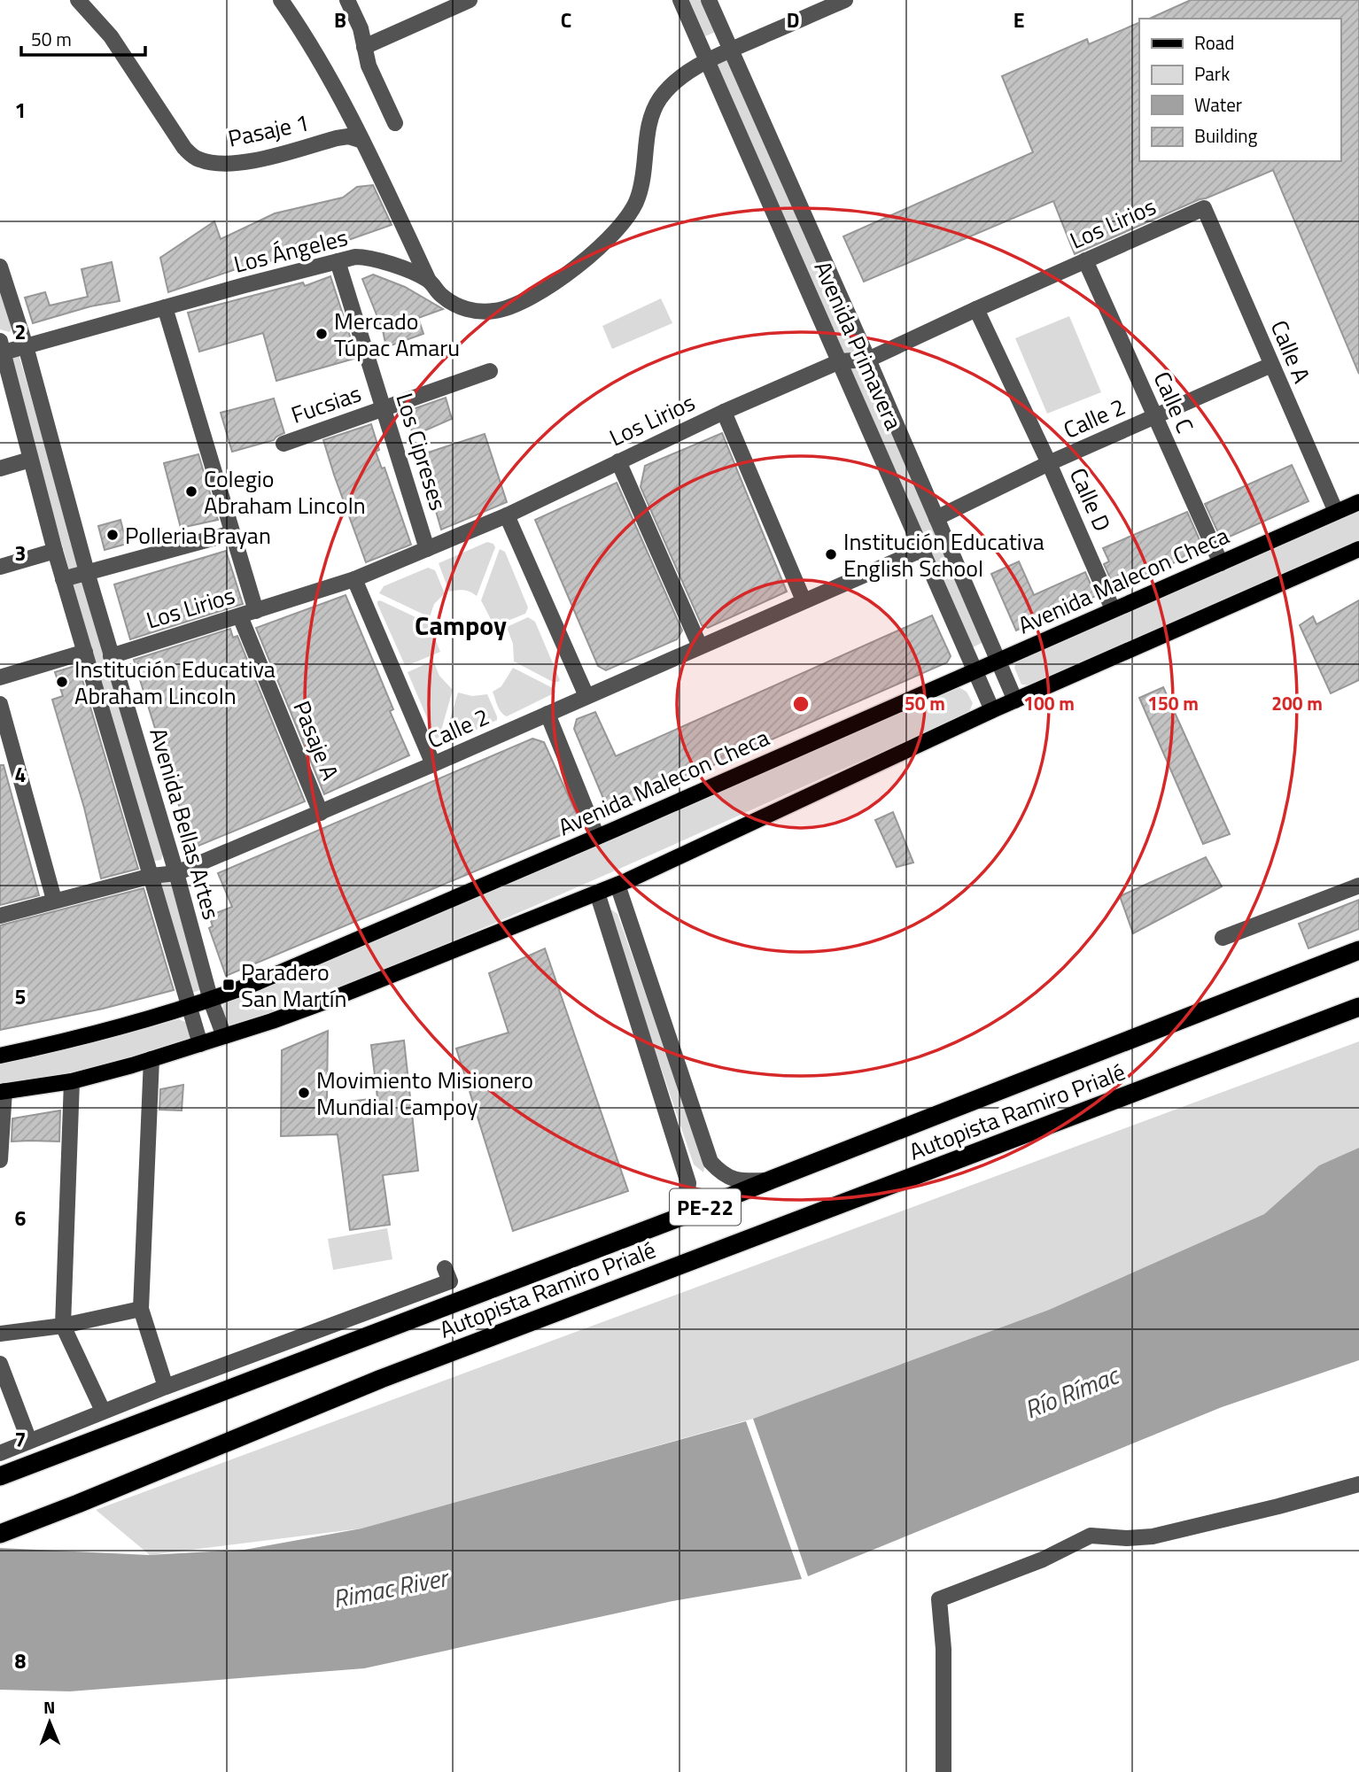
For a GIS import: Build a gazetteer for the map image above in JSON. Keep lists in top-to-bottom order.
{
  "streets": {
    "highway": ["Autopista Ramiro Prialé", "PE-22"],
    "main road": ["Avenida Malecon Checa"],
    "street": [
      "Pasaje 1",
      "Los Lirios",
      "Los Ángeles",
      "Avenida Primavera",
      "Calle A",
      "Calle C",
      "Fucsias",
      "Calle 2",
      "Los Cipreses",
      "Calle D",
      "Pasaje A",
      "Avenida Bellas Artes"
    ]
  },
  "crossings": [
    ["Los Lirios", "Avenida Primavera"],
    ["Los Lirios", "Calle A"],
    ["Los Lirios", "Calle C"],
    ["Los Lirios", "Los Cipreses"],
    ["Los Lirios", "Calle D"],
    ["Los Lirios", "Pasaje A"],
    ["Los Lirios", "Avenida Bellas Artes"],
    ["Los Ángeles", "Avenida Primavera"],
    ["Los Ángeles", "Los Cipreses"],
    ["Los Ángeles", "Pasaje A"],
    ["Los Ángeles", "Avenida Bellas Artes"],
    ["Avenida Primavera", "Calle 2"],
    ["Avenida Primavera", "Avenida Malecon Checa"],
    ["Calle A", "Calle 2"],
    ["Calle A", "Avenida Malecon Checa"],
    ["Calle C", "Calle 2"],
    ["Calle C", "Avenida Malecon Checa"],
    ["Fucsias", "Los Cipreses"],
    ["Calle 2", "Calle D"],
    ["Calle 2", "Pasaje A"],
    ["Calle 2", "Avenida Bellas Artes"],
    ["Calle D", "Avenida Malecon Checa"],
    ["Avenida Malecon Checa", "Avenida Bellas Artes"]
  ],
  "districts": ["Campoy"],
  "water": ["Río Rímac", "Rimac River"],
  "places": {
    "other": [
      "Mercado Túpac Amaru",
      "Colegio Abraham Lincoln",
      "Polleria Brayan",
      "Institución Educativa English School",
      "Institución Educativa Abraham Lincoln",
      "Movimiento Misionero Mundial Campoy"
    ],
    "transit": ["Paradero San Martín"]
  },
  "legend": [
    "Road",
    "Park",
    "Water",
    "Building"
  ],
  "scale_bar": "50 m",
  "north": "top",
  "grid": {
    "columns": [
      "B",
      "C",
      "D",
      "E"
    ],
    "rows": [
      "1",
      "2",
      "3",
      "4",
      "5",
      "6",
      "7",
      "8"
    ]
  },
  "rings": [
    "50 m",
    "100 m",
    "150 m",
    "200 m"
  ]
}
